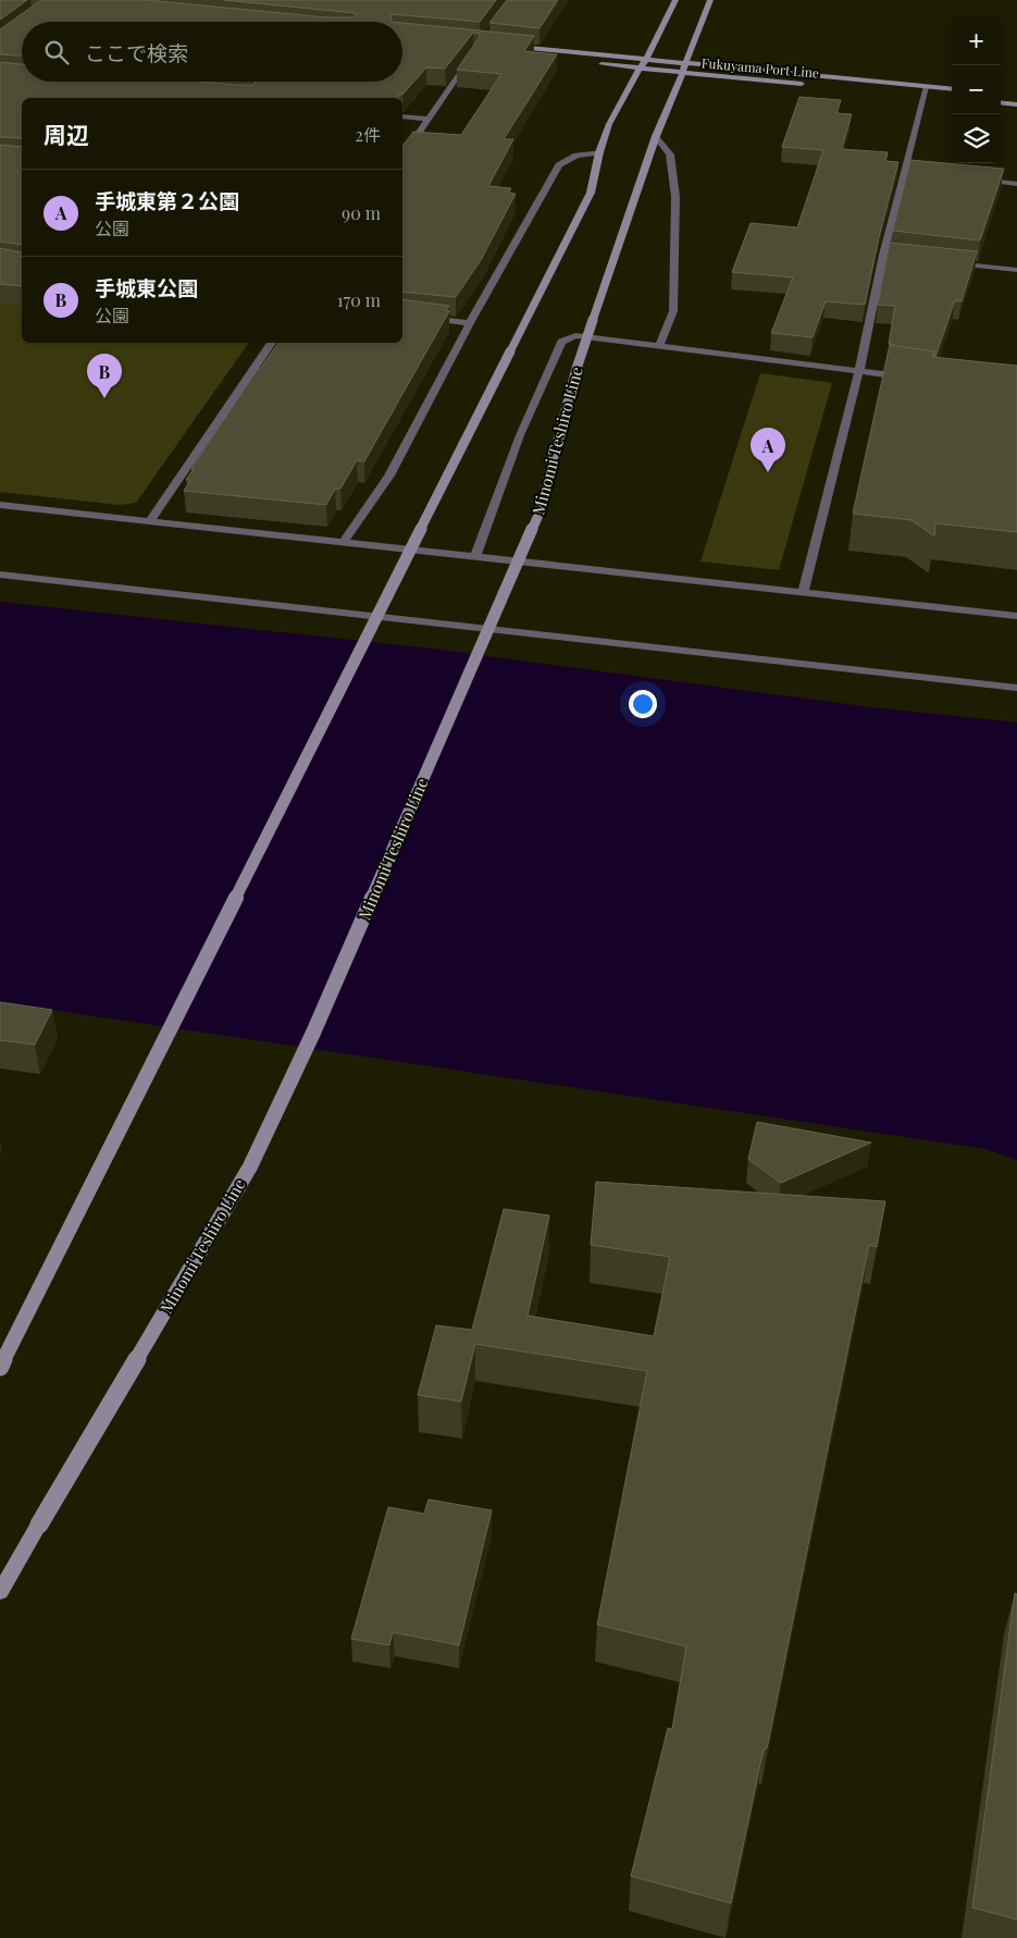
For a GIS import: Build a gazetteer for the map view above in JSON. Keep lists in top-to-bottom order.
{
  "streets": {
    "main road": ["Fukuyama Port Line", "Minomi Teshiro Line"]
  },
  "crossings": [
    ["Fukuyama Port Line", "Minomi Teshiro Line"]
  ],
  "page": {
    "map_buttons": ["+", "−"],
    "search": "ここで検索",
    "heading": ["周辺", "2件"],
    "list": [
      {
        "mark": "A",
        "name": "手城東第２公園",
        "note": "公園",
        "value": "90 m"
      },
      {
        "mark": "B",
        "name": "手城東公園",
        "note": "公園",
        "value": "170 m"
      }
    ],
    "pins": ["B", "A"]
  }
}
